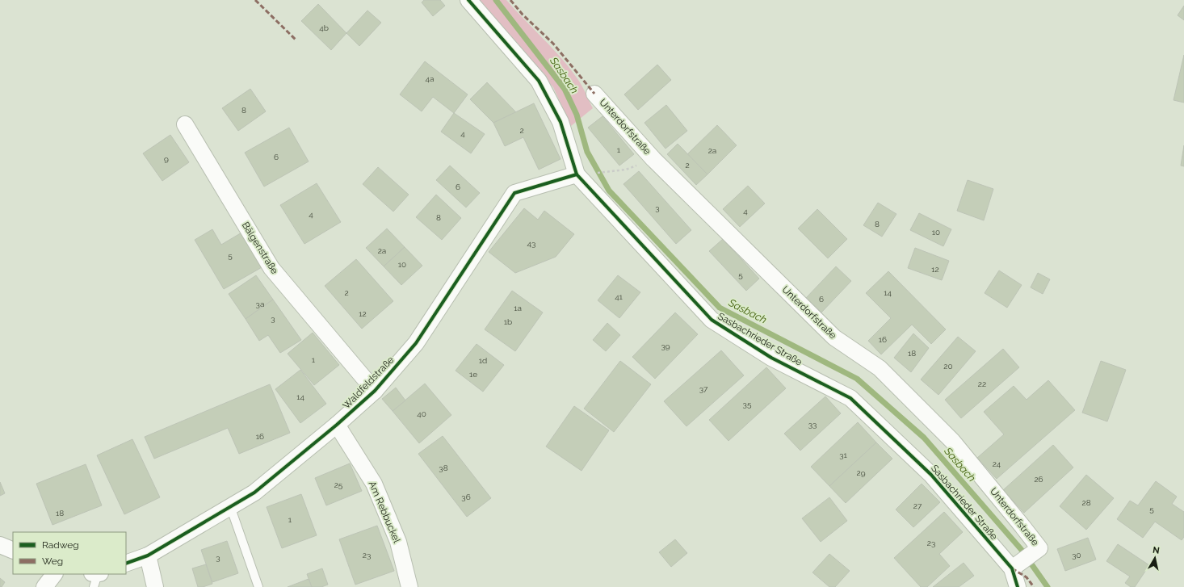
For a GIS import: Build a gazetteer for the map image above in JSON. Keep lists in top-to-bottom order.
{
  "streets": {
    "street": [
      "Unterdorfstraße",
      "Bälgenstraße",
      "Sasbachrieder Straße",
      "Waldfeldstraße",
      "Am Rebbuckel"
    ]
  },
  "crossings": [
    ["Unterdorfstraße", "Sasbachrieder Straße"],
    ["Bälgenstraße", "Waldfeldstraße"],
    ["Sasbachrieder Straße", "Waldfeldstraße"],
    ["Waldfeldstraße", "Am Rebbuckel"]
  ],
  "water": ["Sasbach"],
  "house_numbers": [
    "4b",
    "4a",
    "8",
    "2",
    "4",
    "1",
    "2a",
    "6",
    "9",
    "2",
    "6",
    "3",
    "4",
    "4",
    "8",
    "8",
    "10",
    "43",
    "2a",
    "5",
    "10",
    "12",
    "5",
    "2",
    "14",
    "41",
    "6",
    "3a",
    "1a",
    "12",
    "3",
    "1b",
    "16",
    "39",
    "18",
    "1",
    "1d",
    "20",
    "1e",
    "22",
    "37",
    "14",
    "35",
    "40",
    "33",
    "16",
    "31",
    "24",
    "38",
    "29",
    "26",
    "25",
    "36",
    "28",
    "27",
    "5",
    "18",
    "1",
    "23",
    "23",
    "30",
    "3"
  ],
  "legend": ["Radweg", "Weg"],
  "north": "top"
}
